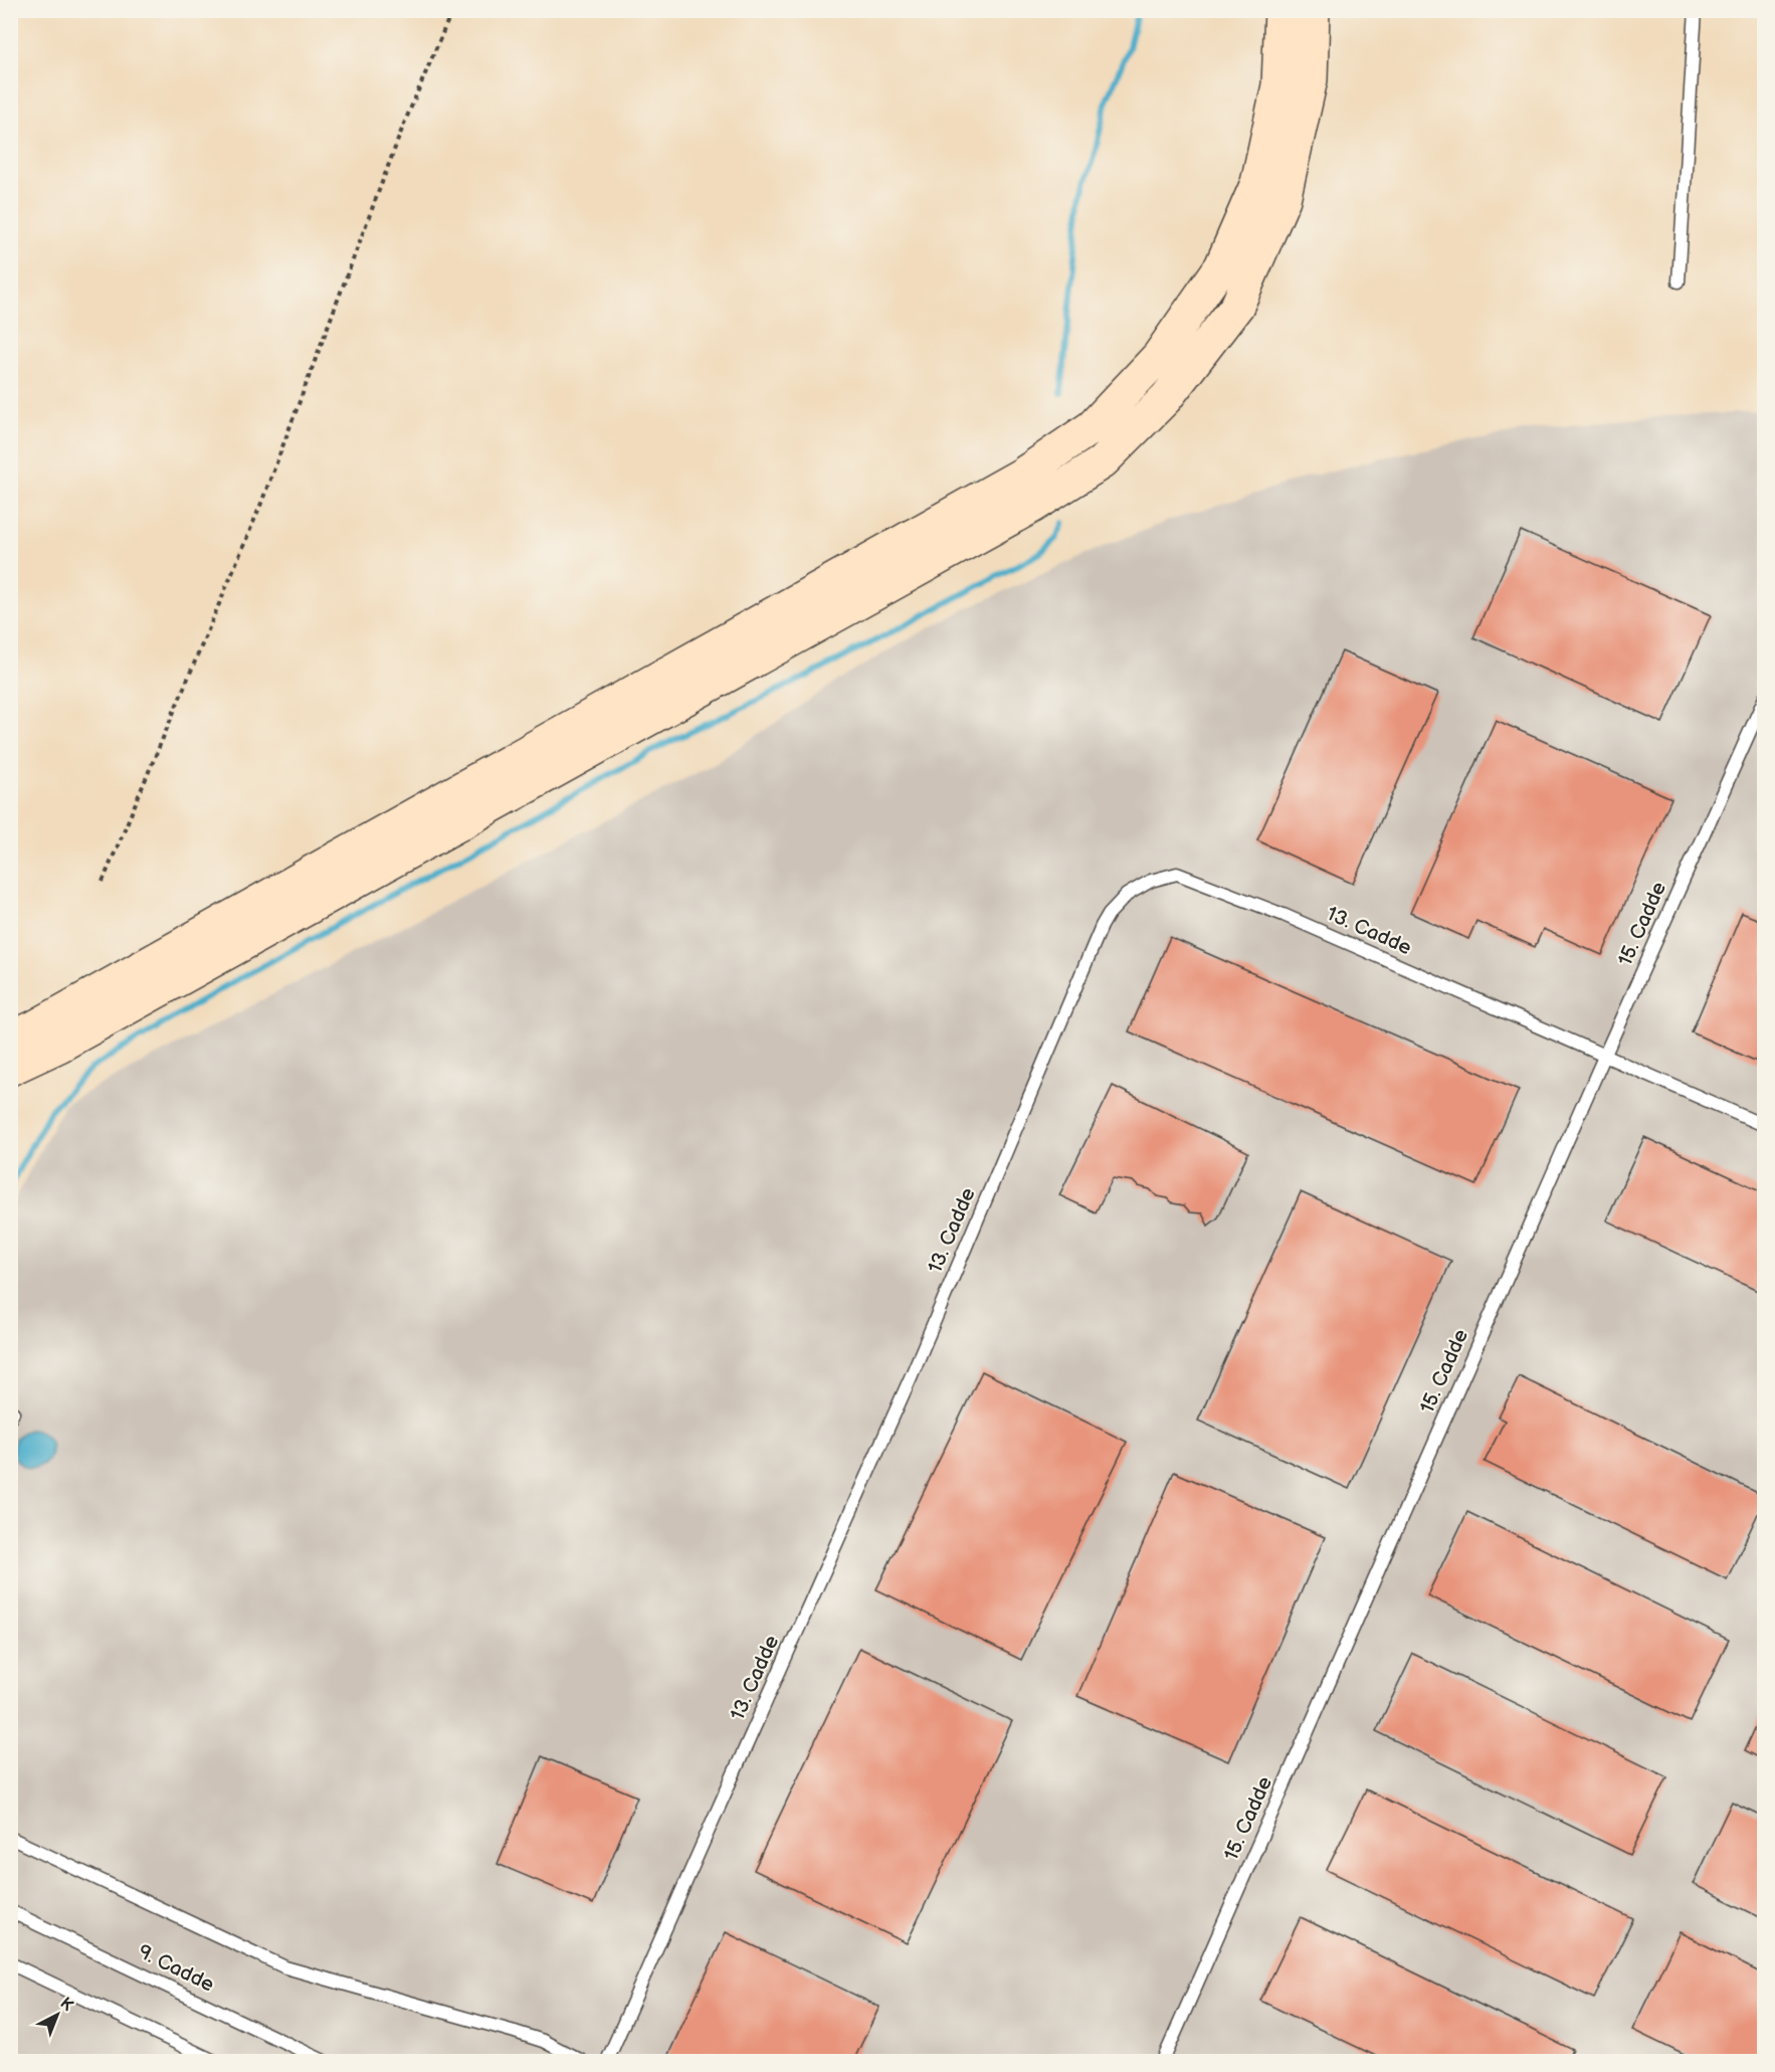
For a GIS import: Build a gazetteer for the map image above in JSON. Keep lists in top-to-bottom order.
{
  "streets": {
    "lane": ["15. Cadde", "13. Cadde", "9. Cadde"]
  },
  "crossings": [
    ["15. Cadde", "13. Cadde"]
  ],
  "north": "top right"
}
